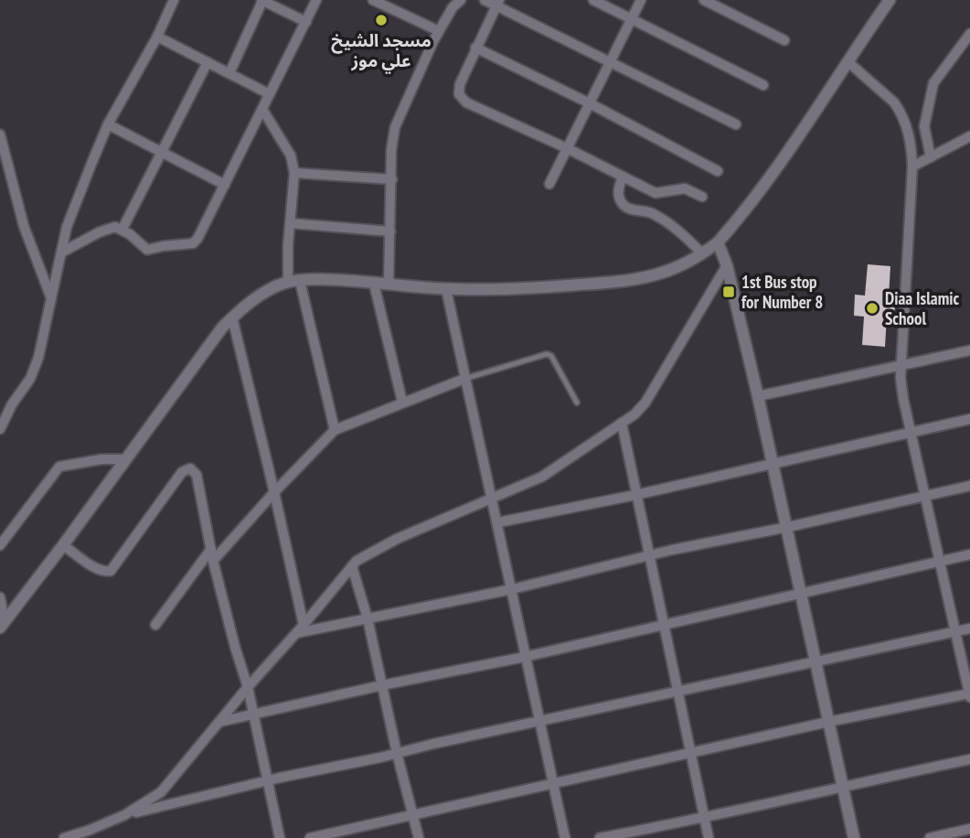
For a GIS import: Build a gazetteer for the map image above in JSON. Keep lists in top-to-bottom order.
{
  "places": {
    "other": ["مسجد الشيخ علي موز", "Diaa Islamic School"],
    "transit": ["1st Bus stop for Number 8"]
  }
}
